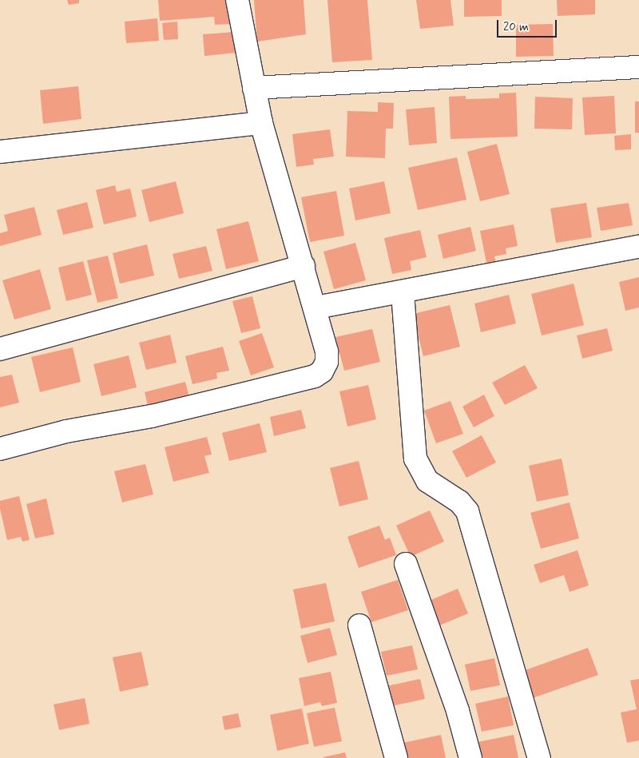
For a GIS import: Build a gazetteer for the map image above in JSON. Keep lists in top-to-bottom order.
{
  "scale_bar": "20 m"
}
